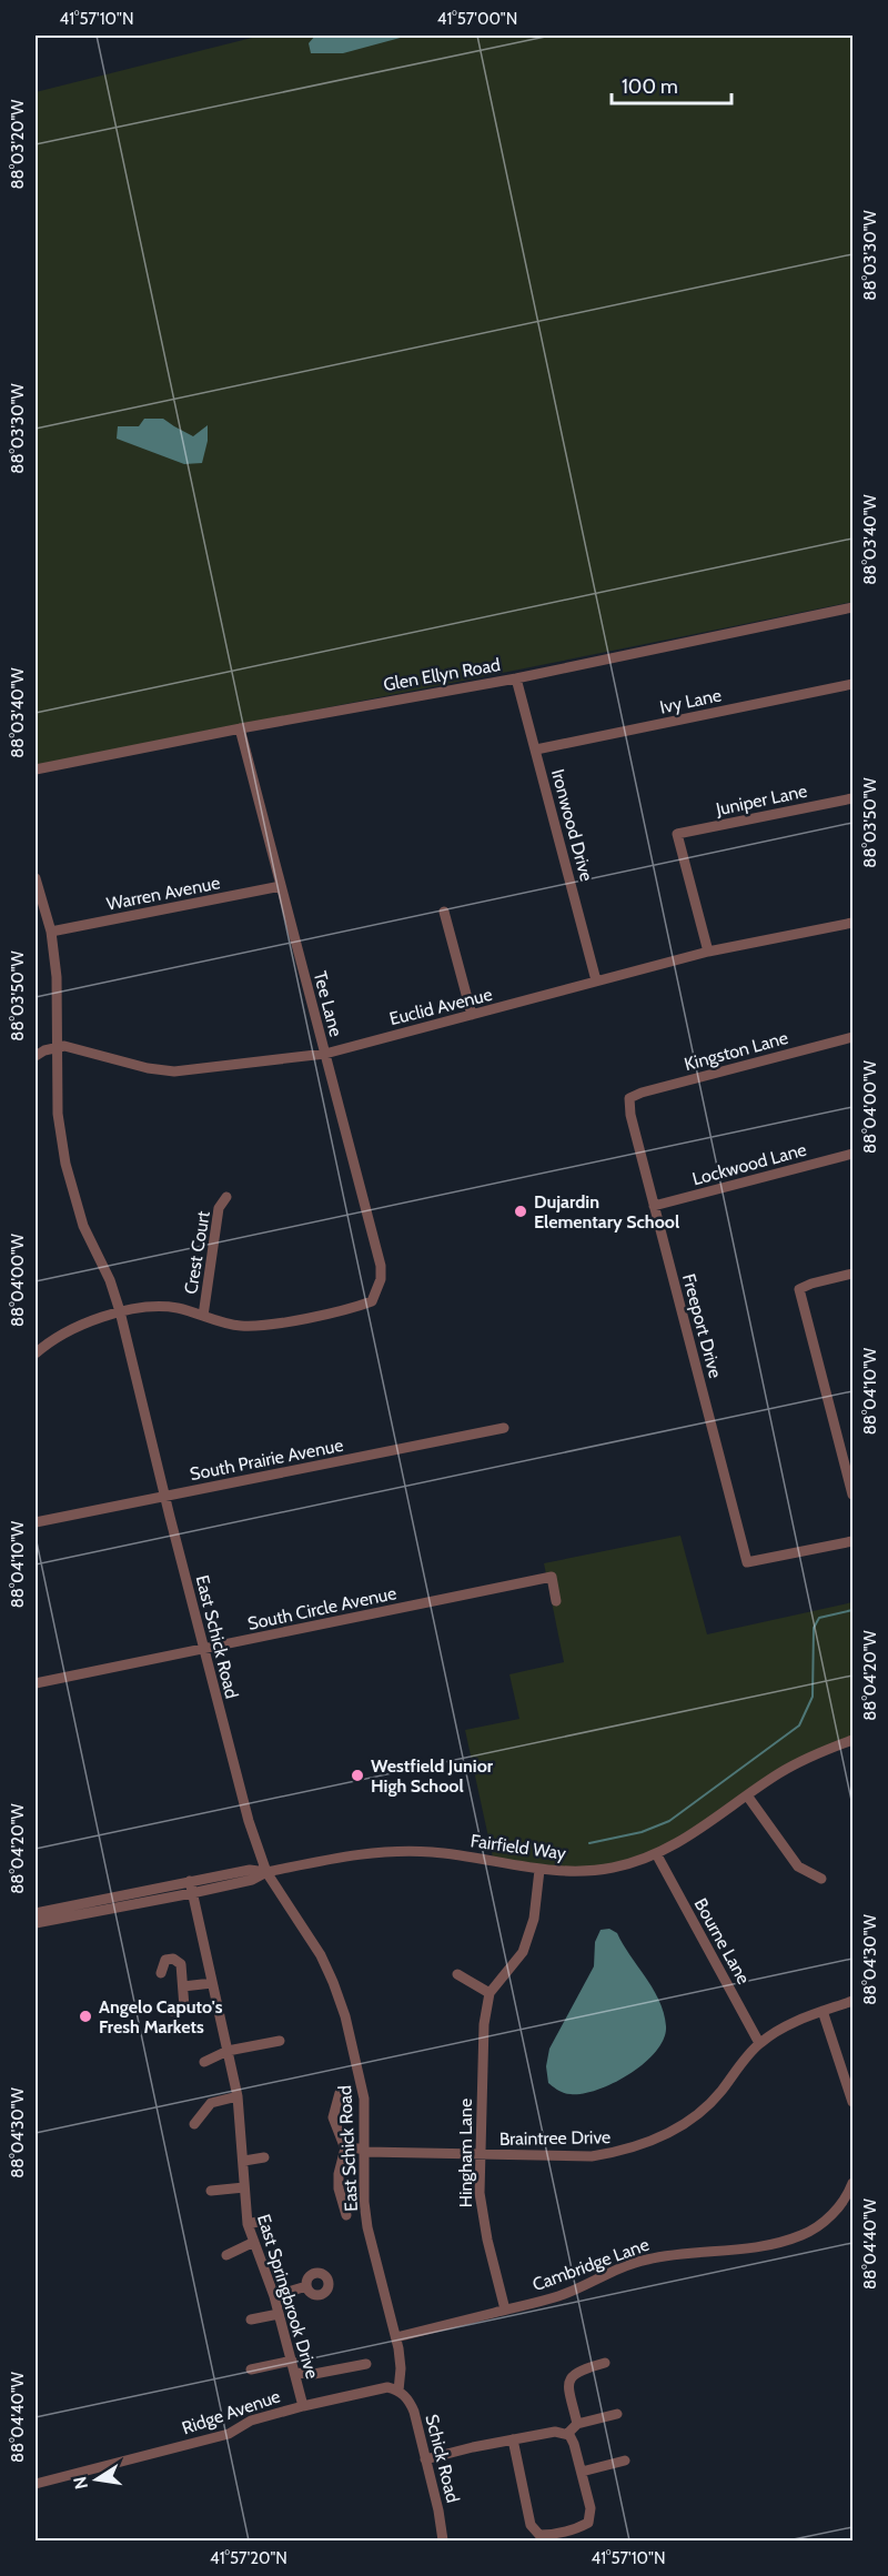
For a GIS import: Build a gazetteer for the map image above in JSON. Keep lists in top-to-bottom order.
{
  "streets": {
    "street": [
      "Glen Ellyn Road",
      "Ivy Lane",
      "Juniper Lane",
      "Ironwood Drive",
      "Warren Avenue",
      "Tee Lane",
      "Euclid Avenue",
      "Kingston Lane",
      "Lockwood Lane",
      "Crest Court",
      "Freeport Drive",
      "South Prairie Avenue",
      "South Circle Avenue",
      "East Schick Road",
      "Fairfield Way",
      "Bourne Lane",
      "Braintree Drive",
      "Hingham Lane",
      "Cambridge Lane",
      "East Springbrook Drive",
      "Ridge Avenue",
      "Schick Road"
    ]
  },
  "crossings": [
    ["Glen Ellyn Road", "Ironwood Drive"],
    ["Glen Ellyn Road", "Tee Lane"],
    ["Ivy Lane", "Ironwood Drive"],
    ["Juniper Lane", "Euclid Avenue"],
    ["Ironwood Drive", "Euclid Avenue"],
    ["Warren Avenue", "Tee Lane"],
    ["Warren Avenue", "East Schick Road"],
    ["Tee Lane", "Euclid Avenue"],
    ["Tee Lane", "Crest Court"],
    ["Euclid Avenue", "East Schick Road"],
    ["Kingston Lane", "Freeport Drive"],
    ["Lockwood Lane", "Freeport Drive"],
    ["South Prairie Avenue", "East Schick Road"],
    ["South Circle Avenue", "East Schick Road"],
    ["East Schick Road", "Fairfield Way"],
    ["East Schick Road", "Braintree Drive"],
    ["East Schick Road", "Cambridge Lane"],
    ["East Schick Road", "Ridge Avenue"],
    ["East Schick Road", "Schick Road"],
    ["Fairfield Way", "Bourne Lane"],
    ["Fairfield Way", "Hingham Lane"],
    ["Fairfield Way", "East Springbrook Drive"],
    ["Bourne Lane", "Braintree Drive"],
    ["Braintree Drive", "Hingham Lane"],
    ["Hingham Lane", "Cambridge Lane"],
    ["East Springbrook Drive", "Ridge Avenue"],
    ["Ridge Avenue", "Schick Road"]
  ],
  "places": ["Dujardin Elementary School", "Westfield Junior High School", "Angelo Caputo's Fresh Markets"],
  "scale_bar": "100 m",
  "north": "left",
  "coordinates": [
    "41°57'10\"N",
    "41°57'00\"N",
    "88°03'20\"W",
    "88°03'30\"W",
    "88°03'40\"W",
    "88°03'50\"W",
    "88°04'00\"W",
    "88°04'10\"W",
    "88°04'20\"W",
    "88°04'30\"W",
    "88°04'40\"W",
    "41°57'20\"N"
  ]
}
